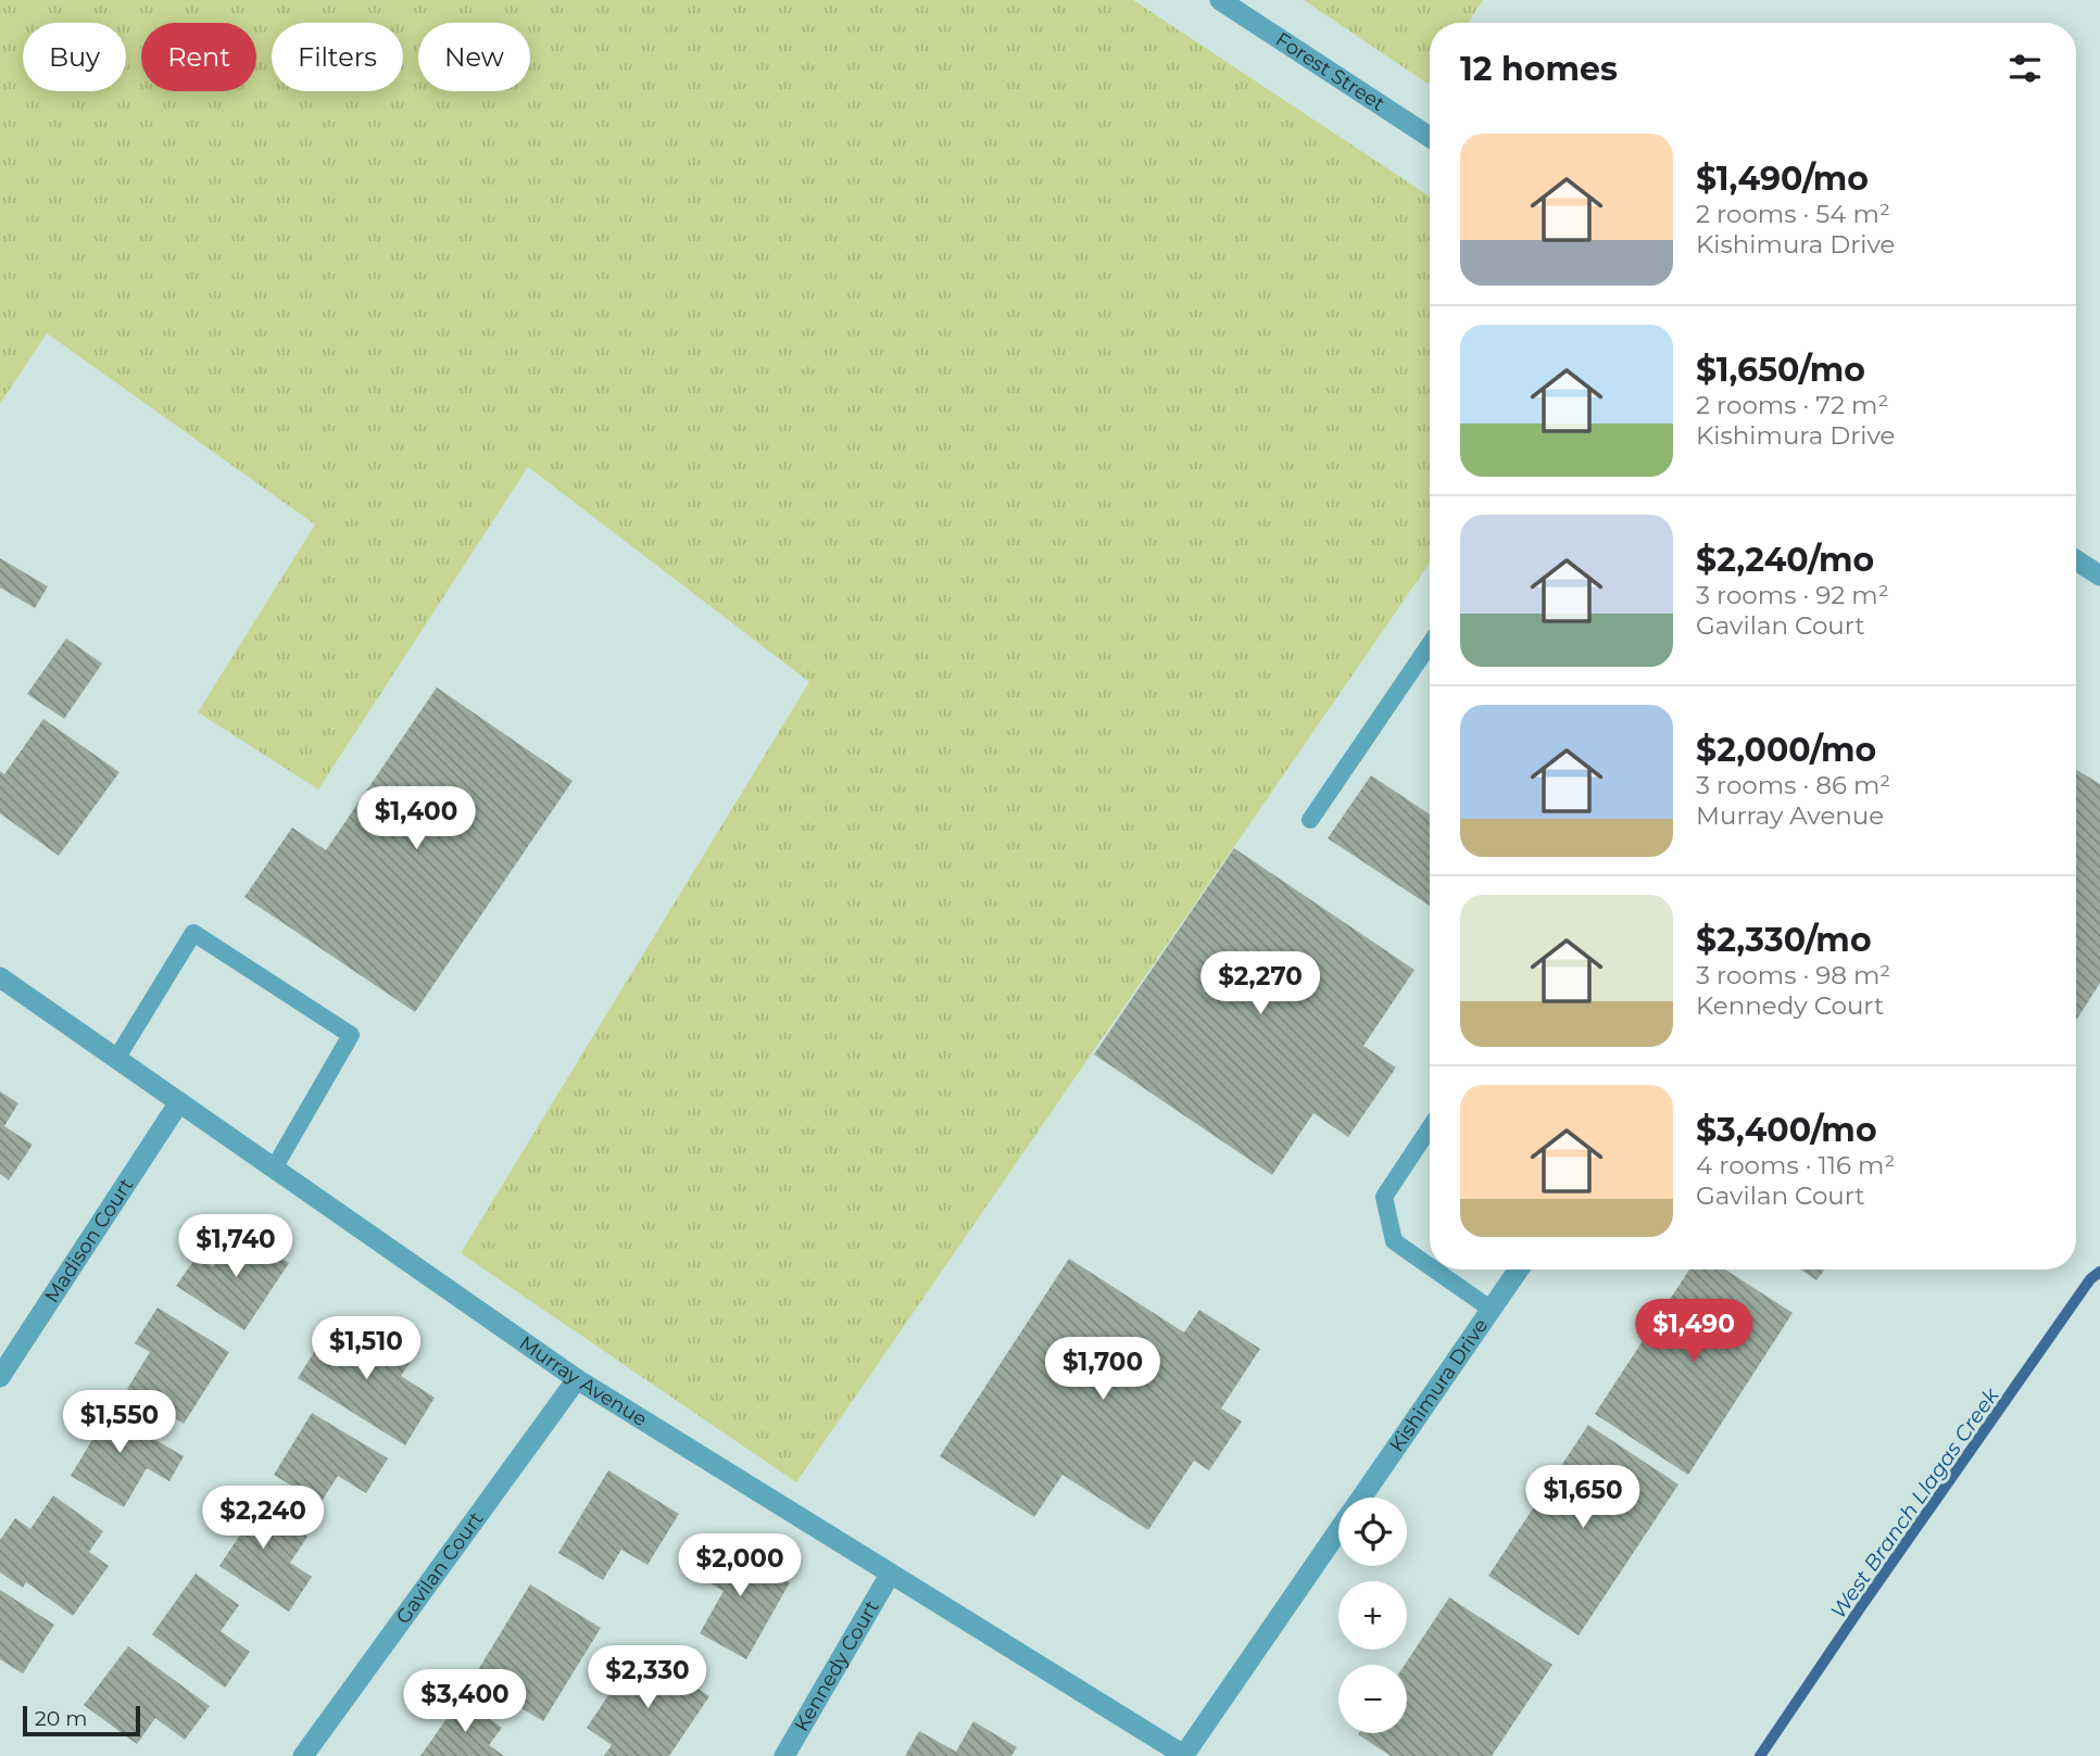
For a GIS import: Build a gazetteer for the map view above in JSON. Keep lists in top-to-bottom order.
{
  "streets": {
    "street": [
      "Forest Street",
      "Madison Court",
      "Murray Avenue",
      "Kishimura Drive",
      "Gavilan Court",
      "Kennedy Court"
    ]
  },
  "crossings": [
    ["Madison Court", "Murray Avenue"],
    ["Murray Avenue", "Kishimura Drive"],
    ["Murray Avenue", "Gavilan Court"],
    ["Murray Avenue", "Kennedy Court"]
  ],
  "water": ["West Branch Llagas Creek"],
  "scale_bar": "20 m",
  "page": {
    "chip": [
      "Buy",
      "Rent",
      "Filters",
      "New"
    ],
    "heading": "12 homes",
    "list": [
      {
        "name": "$1,490/mo",
        "note": "2 rooms · 54 m² · Kishimura Drive"
      },
      {
        "name": "$1,650/mo",
        "note": "2 rooms · 72 m² · Kishimura Drive"
      },
      {
        "name": "$2,240/mo",
        "note": "3 rooms · 92 m² · Gavilan Court"
      },
      {
        "name": "$2,000/mo",
        "note": "3 rooms · 86 m² · Murray Avenue"
      },
      {
        "name": "$2,330/mo",
        "note": "3 rooms · 98 m² · Kennedy Court"
      },
      {
        "name": "$3,400/mo",
        "note": "4 rooms · 116 m² · Gavilan Court"
      }
    ],
    "price": [
      "$1,400",
      "$2,270",
      "$1,740",
      "$1,490",
      "$1,510",
      "$1,700",
      "$1,550",
      "$1,650",
      "$2,240",
      "$2,000",
      "$2,330",
      "$3,400"
    ],
    "map_buttons": ["+", "−"],
    "scale": "20 m"
  }
}
